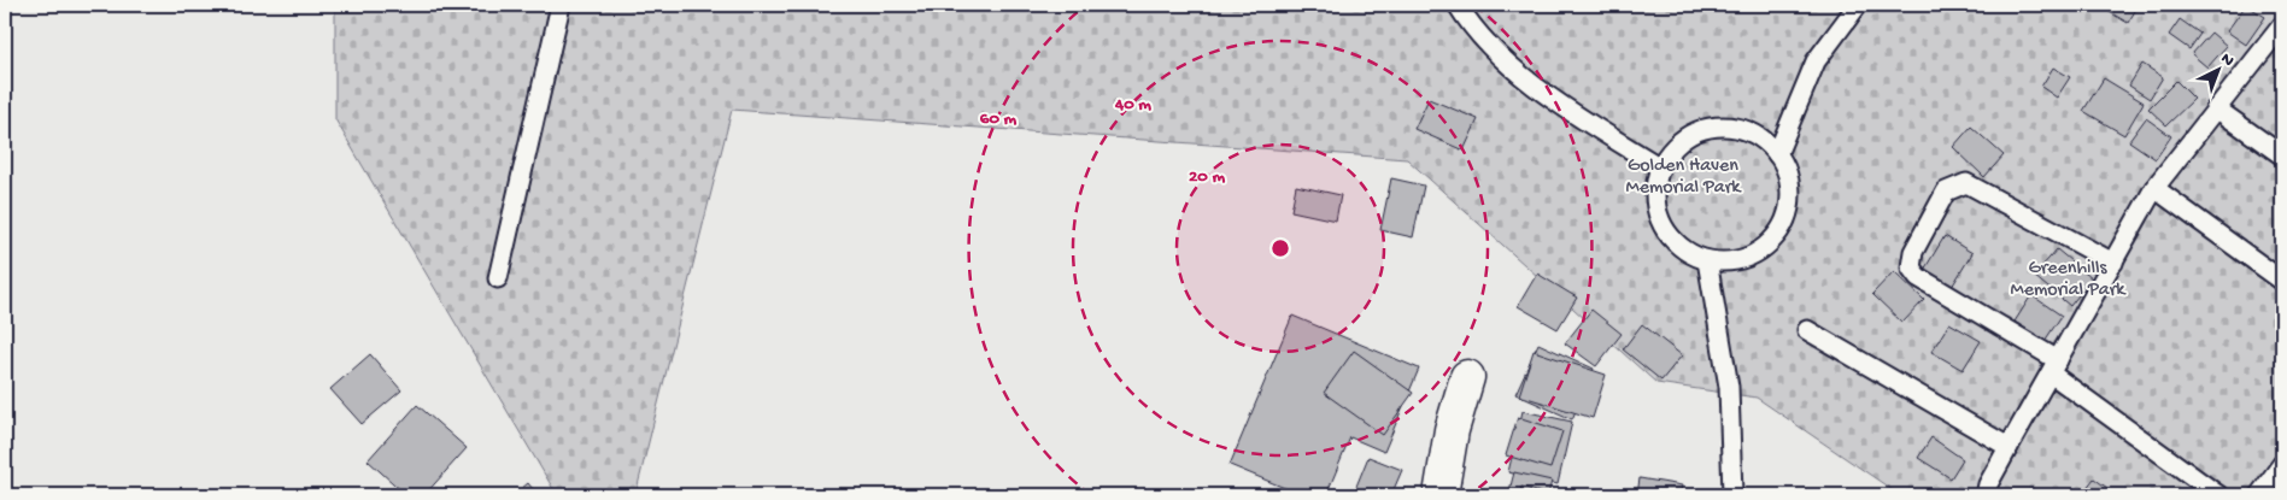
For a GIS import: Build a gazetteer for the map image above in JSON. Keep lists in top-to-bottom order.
{
  "parks": ["Golden Haven Memorial Park", "Greenhills Memorial Park"],
  "north": "top right",
  "rings": ["40 m", "60 m", "20 m"]
}
